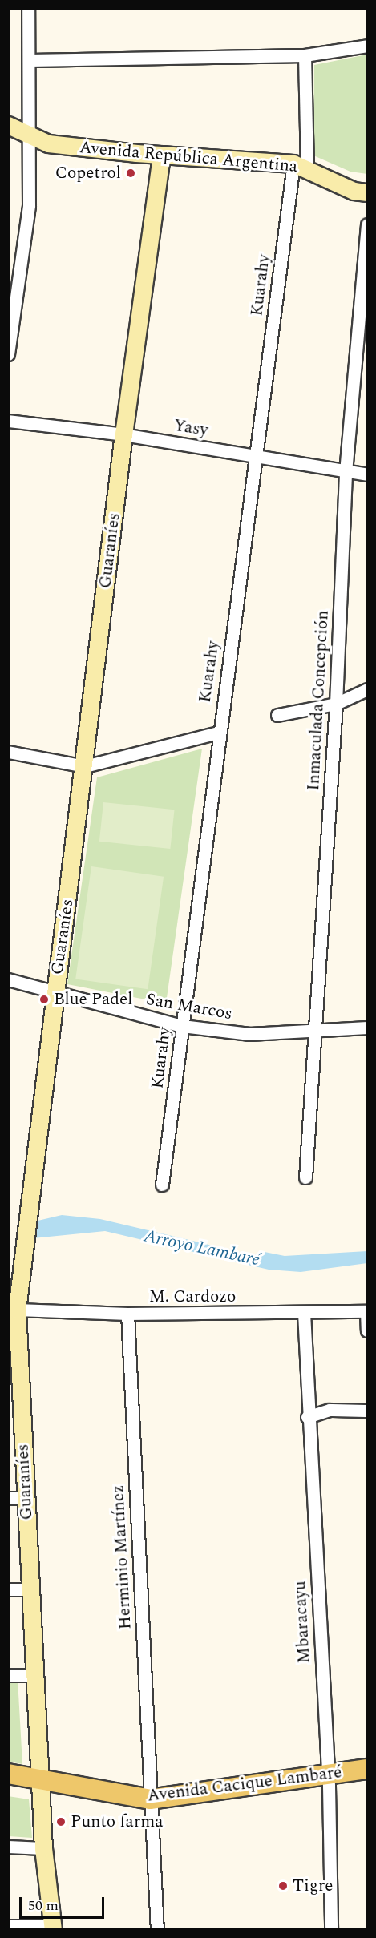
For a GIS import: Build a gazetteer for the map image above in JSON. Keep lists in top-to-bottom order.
{
  "streets": {
    "main road": ["Avenida Cacique Lambaré"],
    "street": [
      "Avenida República Argentina",
      "Kuarahy",
      "Yasy",
      "Guaraníes",
      "Inmaculada Concepción",
      "San Marcos",
      "M. Cardozo",
      "Herminio Martínez",
      "Mbaracayu"
    ]
  },
  "crossings": [
    ["Avenida República Argentina", "Kuarahy"],
    ["Avenida República Argentina", "Guaraníes"],
    ["Kuarahy", "Yasy"],
    ["Kuarahy", "San Marcos"],
    ["Yasy", "Guaraníes"],
    ["Yasy", "Inmaculada Concepción"],
    ["Guaraníes", "San Marcos"],
    ["Guaraníes", "M. Cardozo"],
    ["Guaraníes", "Avenida Cacique Lambaré"],
    ["Inmaculada Concepción", "San Marcos"],
    ["M. Cardozo", "Herminio Martínez"],
    ["M. Cardozo", "Mbaracayu"],
    ["Herminio Martínez", "Avenida Cacique Lambaré"],
    ["Mbaracayu", "Avenida Cacique Lambaré"]
  ],
  "water": ["Arroyo Lambaré"],
  "places": [
    "Copetrol",
    "Blue Padel",
    "Punto farma",
    "Tigre"
  ],
  "scale_bar": "50 m"
}
